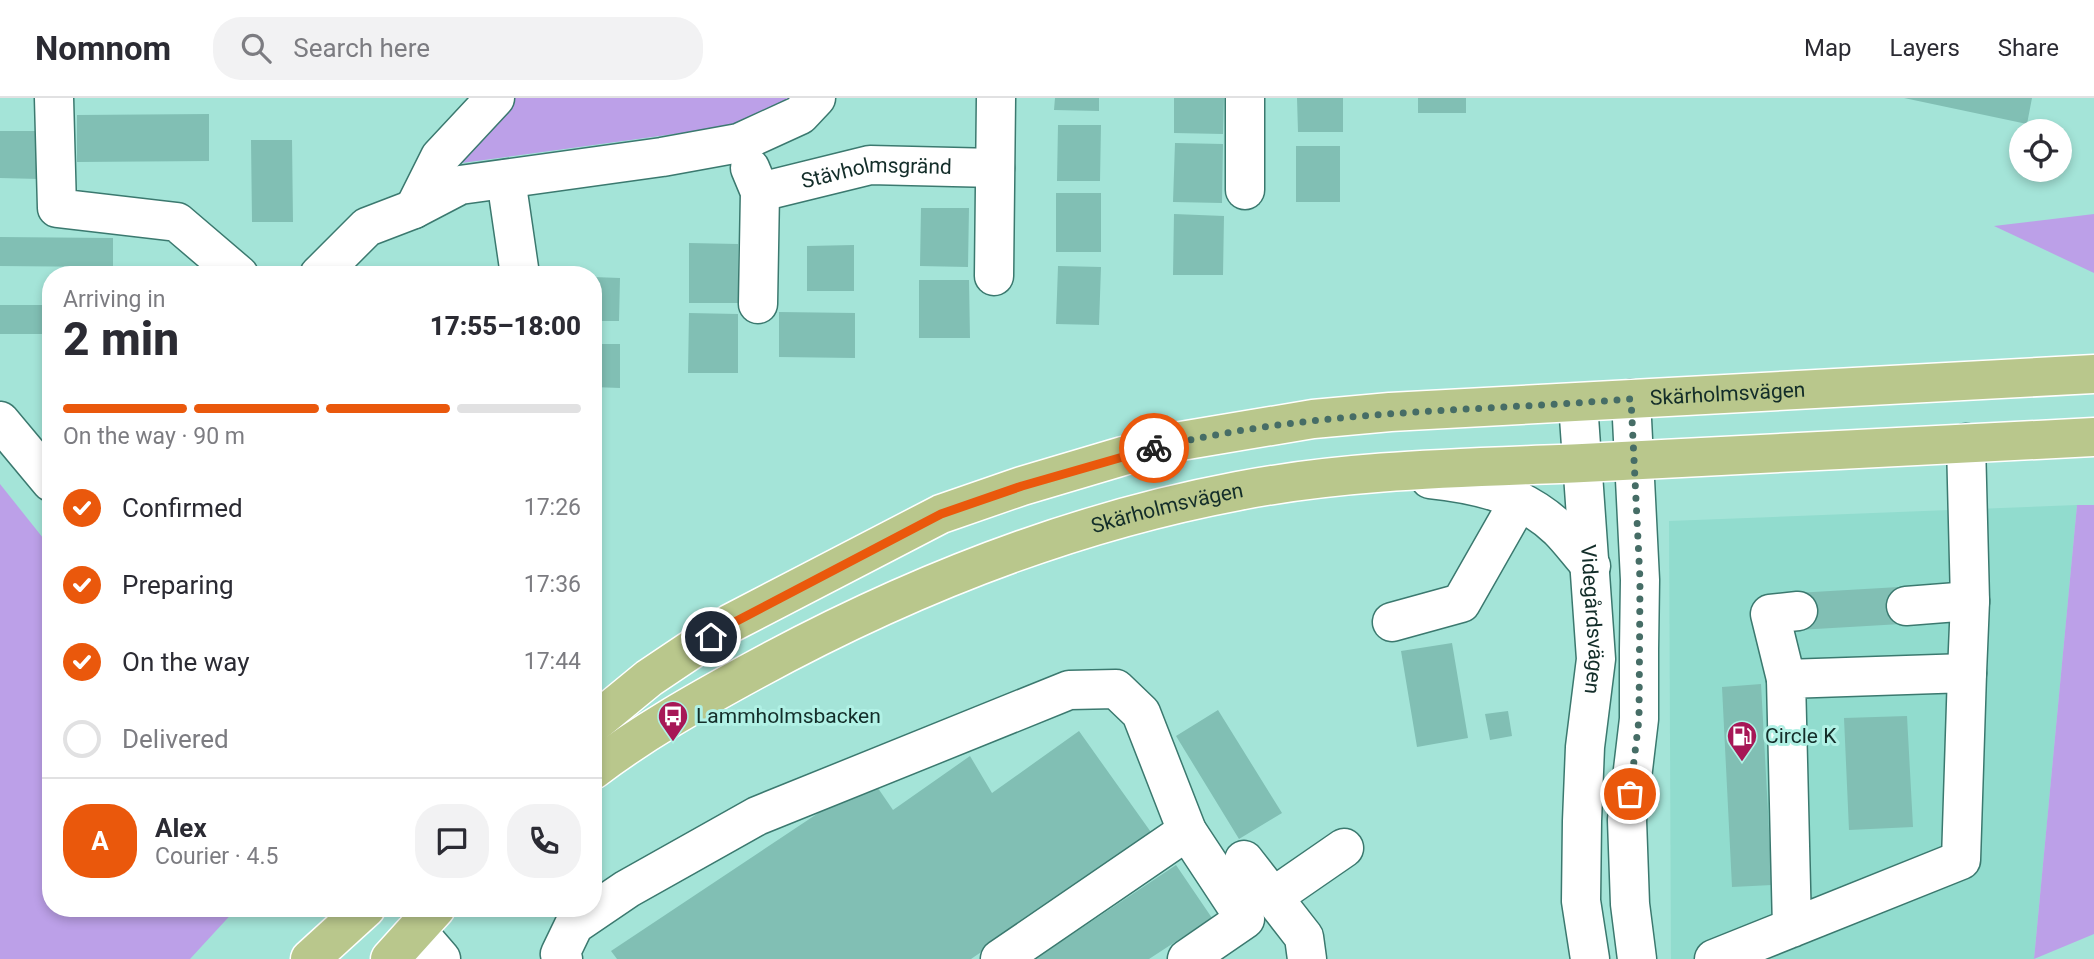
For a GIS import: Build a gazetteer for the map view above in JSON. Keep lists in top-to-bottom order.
{
  "streets": {
    "main road": ["Skärholmsvägen"],
    "street": ["Stävholmsgränd", "Videgårdsvägen"]
  },
  "crossings": [
    ["Skärholmsvägen", "Videgårdsvägen"]
  ],
  "places": {
    "bus stop": ["Lammholmsbacken"],
    "fuel station": ["Circle K"]
  },
  "page": {
    "header": "Nomnom",
    "search": "Search here",
    "nav": ["Map", "Layers", "Share"],
    "heading": ["2 min", "Arriving in", "17:55–18:00"],
    "panel": ["Alex", "Courier · 4.5"],
    "bar": "On the way · 90 m",
    "list": [
      ["Confirmed", "17:26"],
      ["Preparing", "17:36"],
      ["On the way", "17:44"],
      "Delivered"
    ],
    "round": "A"
  }
}
